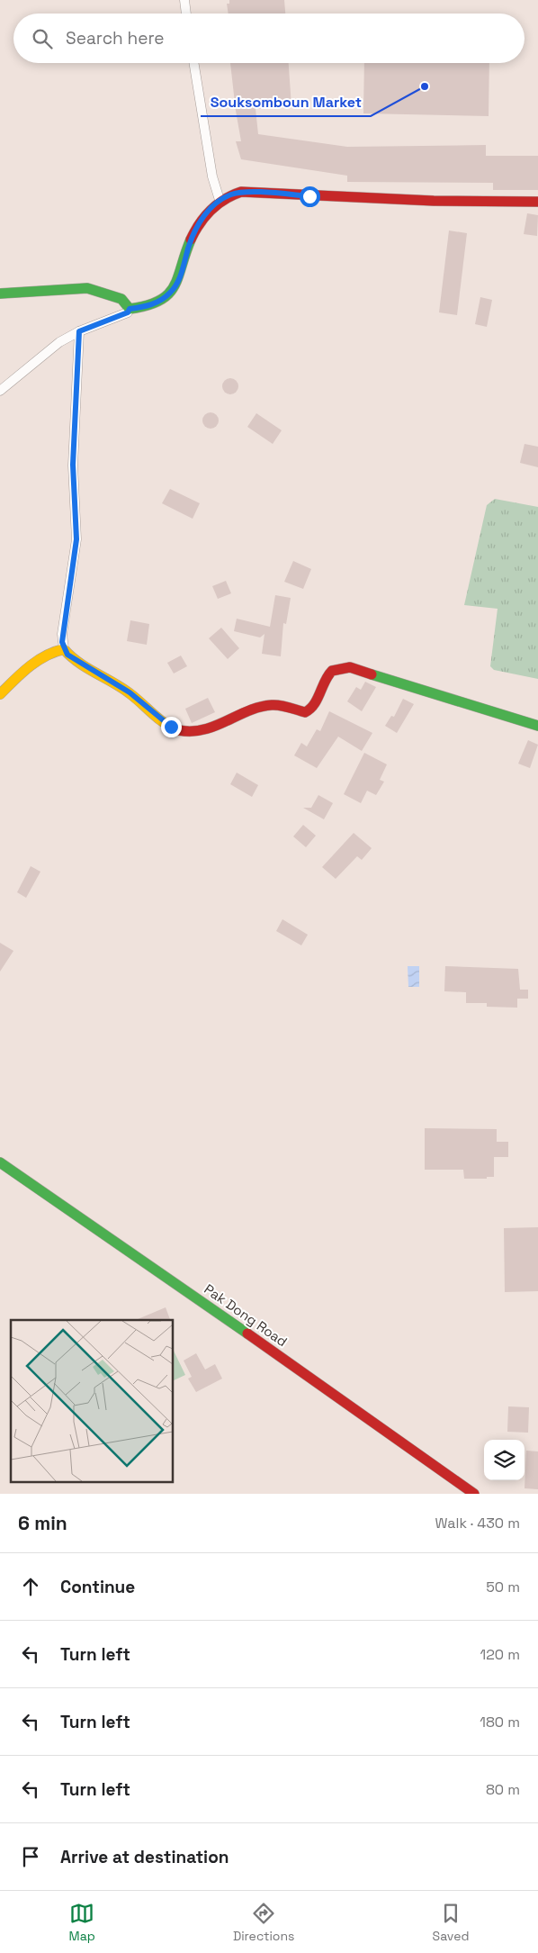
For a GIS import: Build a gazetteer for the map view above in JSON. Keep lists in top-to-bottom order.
{
  "streets": {
    "street": ["Pak Dong Road"]
  },
  "places": ["Souksomboun Market"],
  "page": {
    "search": "Search here",
    "heading": ["6 min", "Walk · 430 m"],
    "list": [
      ["Continue", "50 m"],
      ["Turn left", "120 m"],
      ["Turn left", "180 m"],
      ["Turn left", "80 m"],
      "Arrive at destination"
    ],
    "nav": ["Map", "Directions", "Saved"]
  }
}
